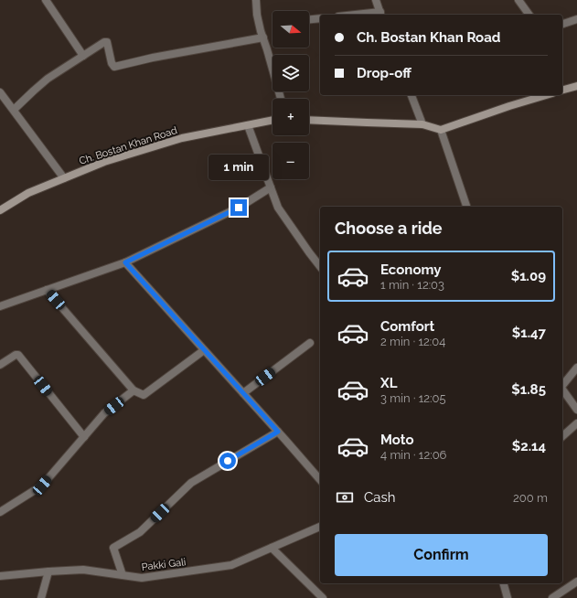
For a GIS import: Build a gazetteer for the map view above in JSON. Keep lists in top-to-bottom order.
{
  "streets": {
    "main road": ["Ch. Bostan Khan Road"],
    "street": ["Pakki Gali"]
  },
  "north": "right",
  "page": {
    "map_buttons": ["+", "−"],
    "banner": ["Ch. Bostan Khan Road", "Drop-off"],
    "bubble": "1 min",
    "heading": "Choose a ride",
    "list": [
      {
        "name": "Economy",
        "note": "1 min · 12:03",
        "value": "$1.09"
      },
      {
        "name": "Comfort",
        "note": "2 min · 12:04",
        "value": "$1.47"
      },
      {
        "name": "XL",
        "note": "3 min · 12:05",
        "value": "$1.85"
      },
      {
        "name": "Moto",
        "note": "4 min · 12:06",
        "value": "$2.14"
      }
    ],
    "pay": ["Cash", "200 m"],
    "buttons": "Confirm"
  }
}
